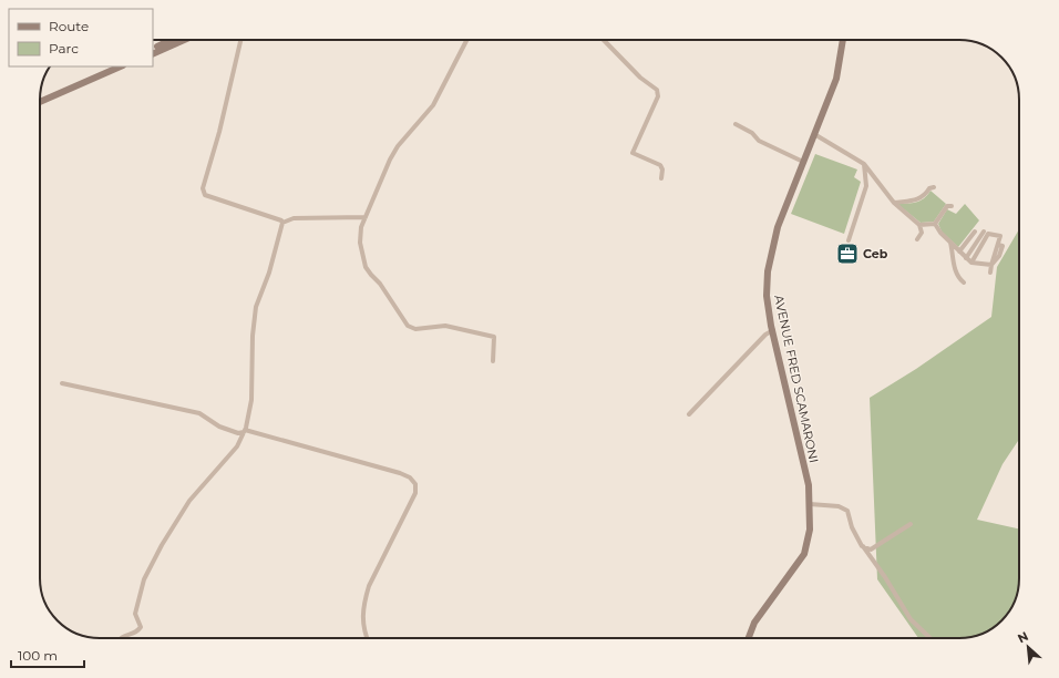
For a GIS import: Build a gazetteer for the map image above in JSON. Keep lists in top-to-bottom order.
{
  "streets": {
    "main road": ["AVENUE FRED SCAMARONI"]
  },
  "places": {
    "office": ["Ceb"]
  },
  "legend": ["Route", "Parc"],
  "scale_bar": "100 m",
  "north": "top left"
}
